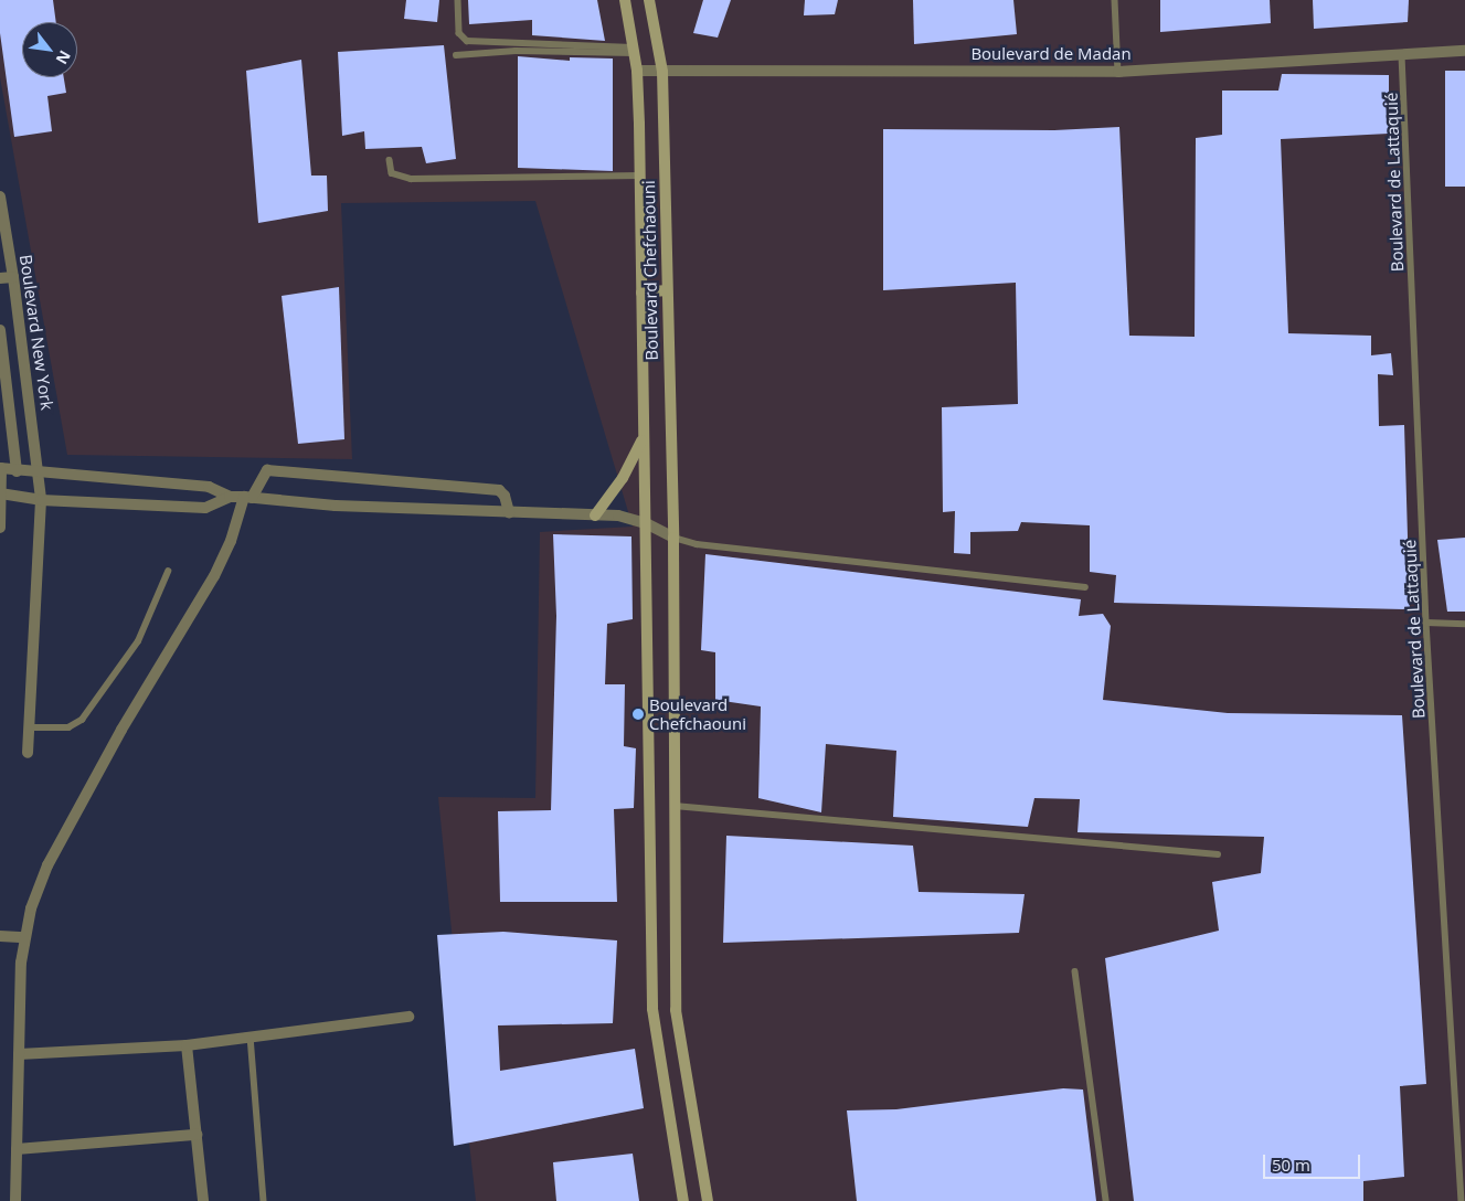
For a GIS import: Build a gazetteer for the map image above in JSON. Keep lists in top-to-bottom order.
{
  "streets": {
    "street": ["Boulevard de Madan", "Boulevard Chefchaouni", "Boulevard New York"],
    "lane": ["Boulevard de Lattaquié"]
  },
  "crossings": [
    ["Boulevard de Madan", "Boulevard de Lattaquié"],
    ["Boulevard de Madan", "Boulevard Chefchaouni"]
  ],
  "places": ["Boulevard Chefchaouni"],
  "scale_bar": "50 m",
  "north": "bottom right"
}
